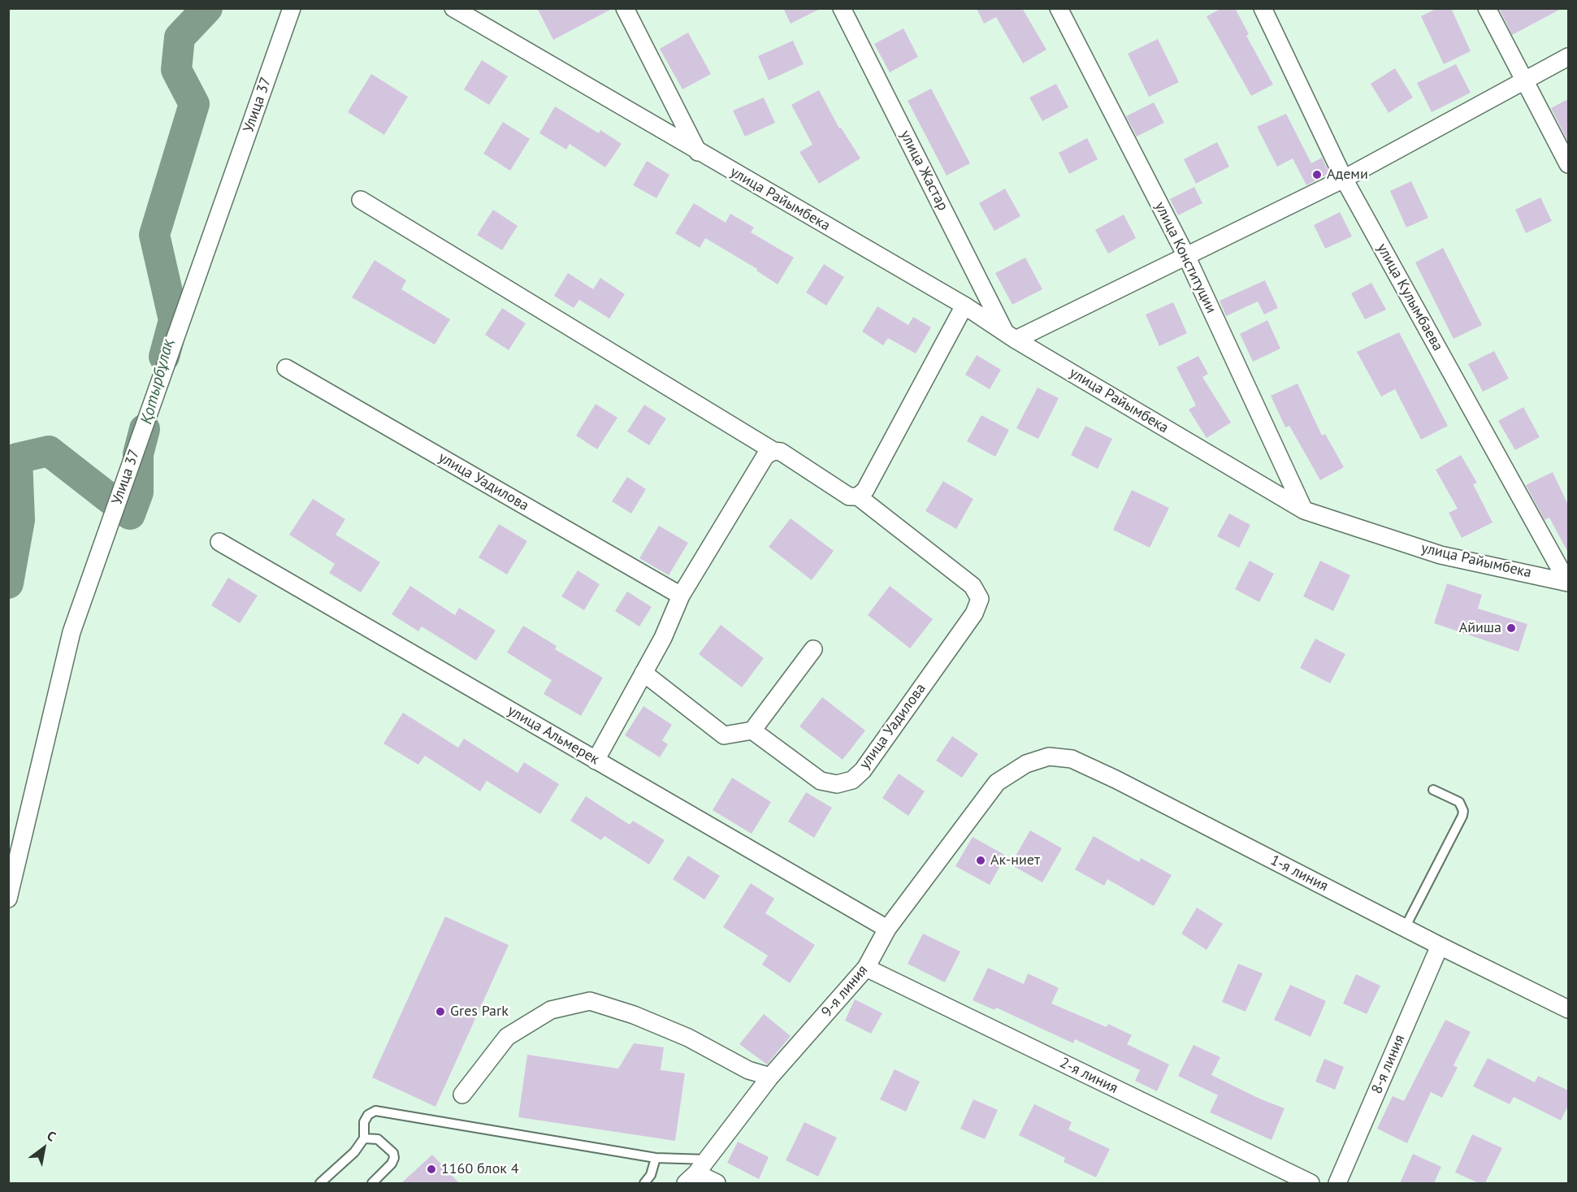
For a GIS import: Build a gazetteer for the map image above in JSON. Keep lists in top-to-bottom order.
{
  "streets": {
    "street": [
      "Улица 37",
      "улица Жастар",
      "улица Райымбека",
      "улица Конституции",
      "улица Кулымбаева",
      "улица Уадилова",
      "улица Альмерек",
      "1-я линия",
      "9-я линия",
      "8-я линия",
      "2-я линия"
    ]
  },
  "crossings": [
    ["улица Жастар", "улица Райымбека"],
    ["улица Райымбека", "улица Конституции"],
    ["улица Райымбека", "улица Кулымбаева"],
    ["улица Альмерек", "9-я линия"],
    ["1-я линия", "9-я линия"],
    ["1-я линия", "8-я линия"],
    ["9-я линия", "2-я линия"]
  ],
  "water": ["Қотырбұлақ"],
  "places": [
    "Адеми",
    "Айиша",
    "Ак-ниет",
    "Gres Park",
    "1160 блок 4"
  ],
  "north": "top right"
}
